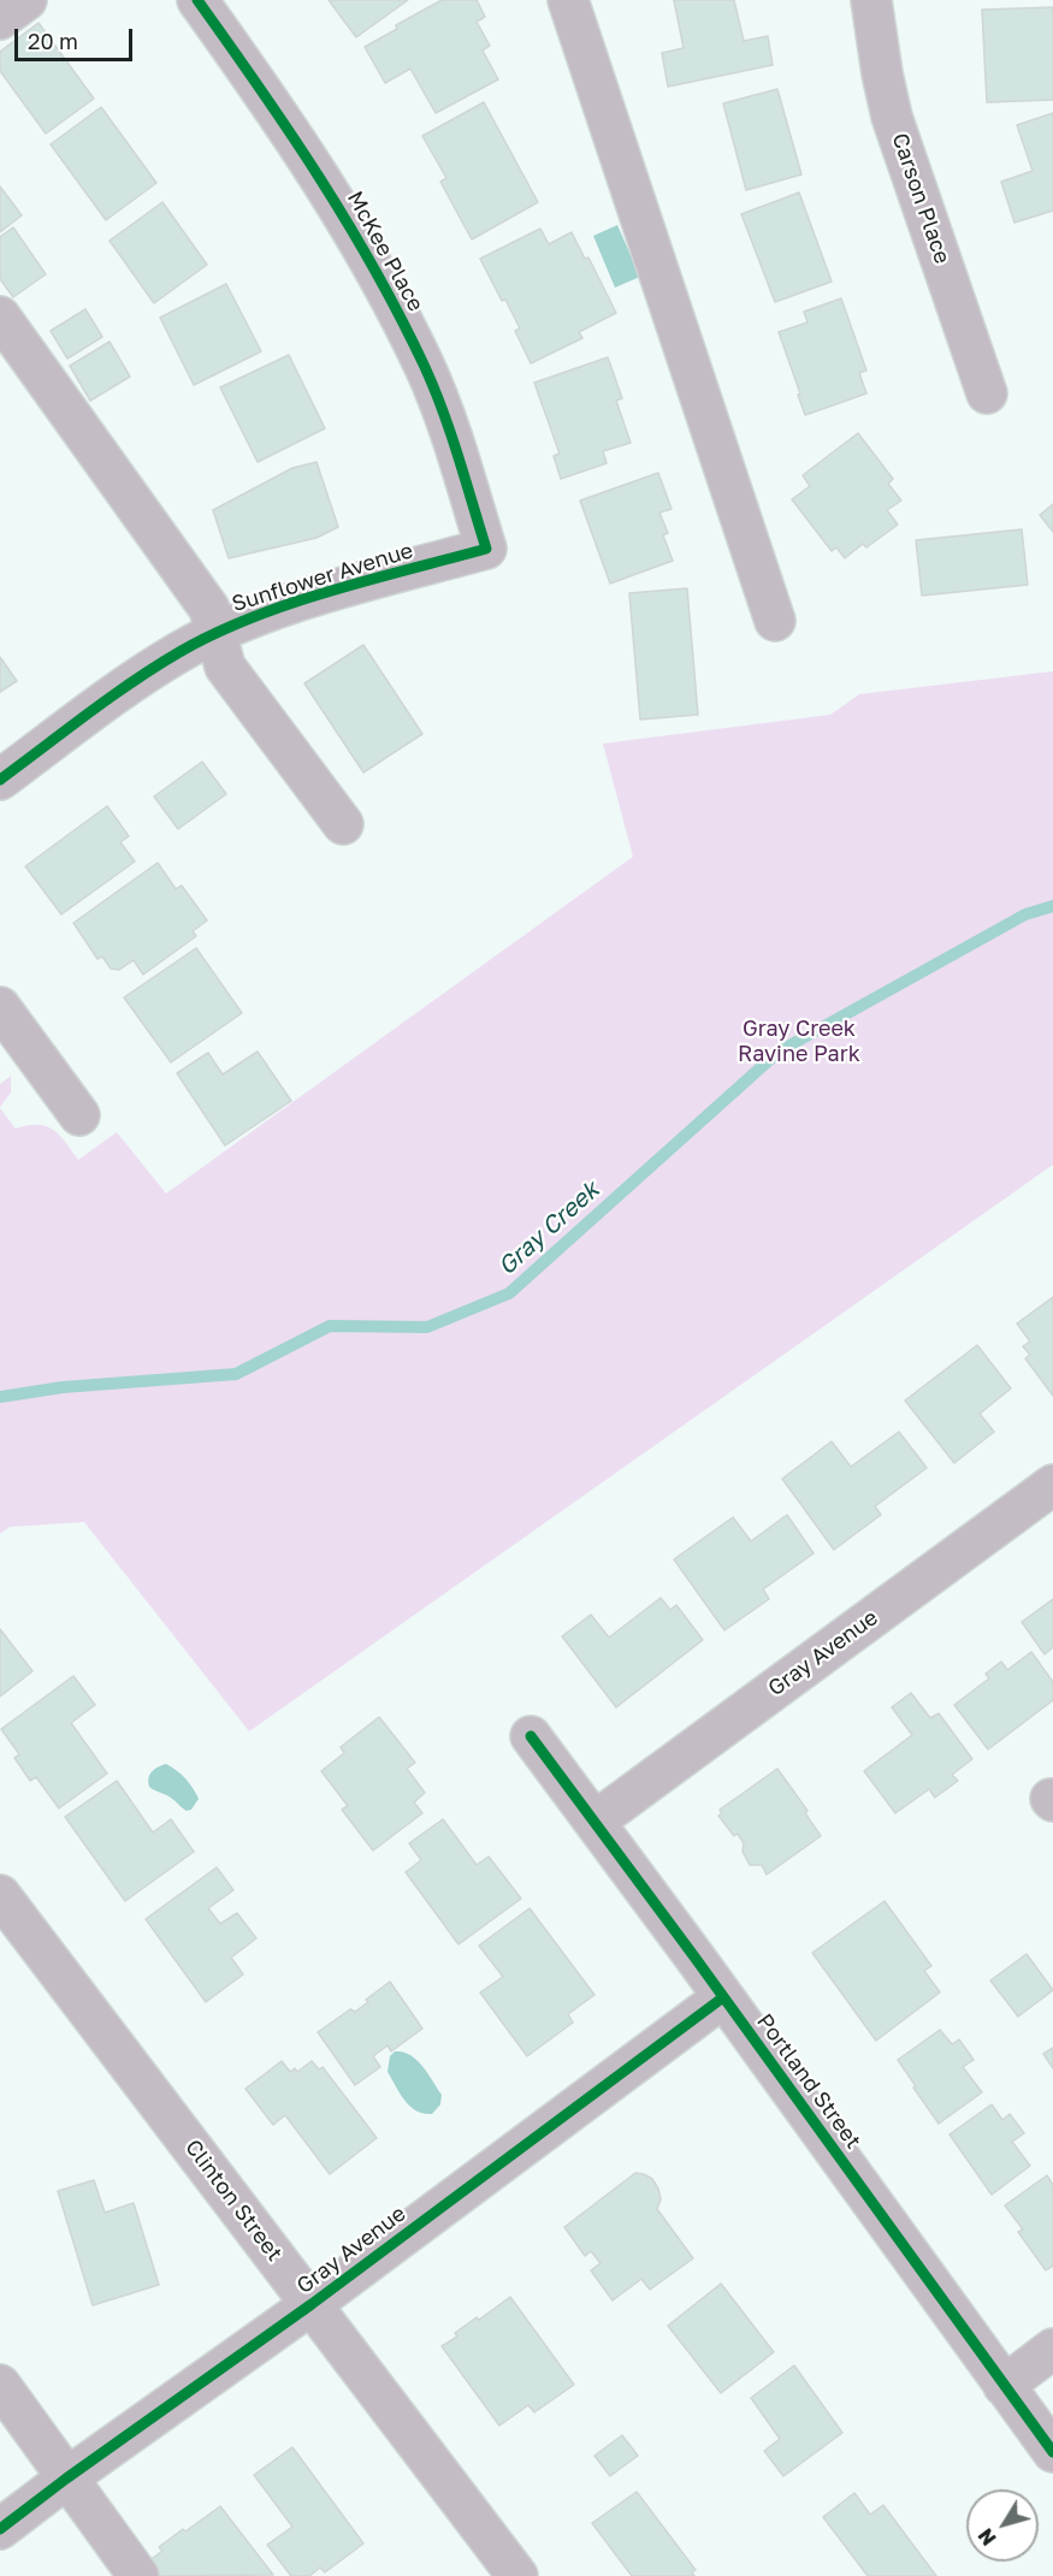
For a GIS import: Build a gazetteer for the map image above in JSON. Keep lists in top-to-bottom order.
{
  "streets": {
    "street": [
      "Carson Place",
      "McKee Place",
      "Sunflower Avenue",
      "Gray Avenue",
      "Portland Street",
      "Clinton Street"
    ]
  },
  "crossings": [
    ["McKee Place", "Sunflower Avenue"],
    ["Gray Avenue", "Portland Street"],
    ["Gray Avenue", "Clinton Street"]
  ],
  "water": ["Gray Creek"],
  "parks": ["Gray Creek Ravine Park"],
  "scale_bar": "20 m",
  "north": "bottom left"
}
